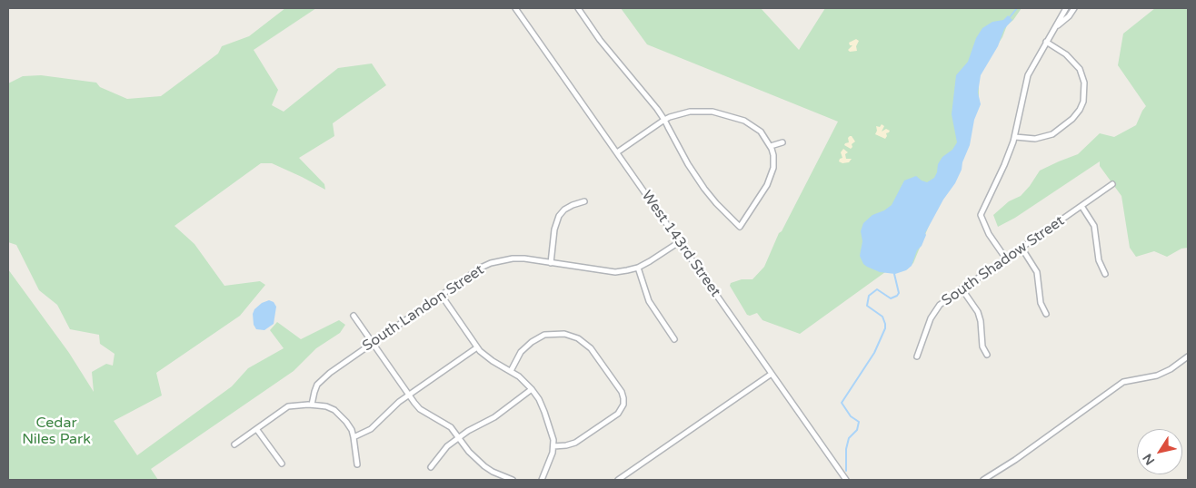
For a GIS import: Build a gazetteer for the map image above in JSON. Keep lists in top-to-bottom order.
{
  "streets": {
    "street": ["West 143rd Street", "South Shadow Street", "South Landon Street"]
  },
  "crossings": [
    ["West 143rd Street", "South Landon Street"]
  ],
  "parks": ["Cedar Niles Park"],
  "north": "bottom left"
}
